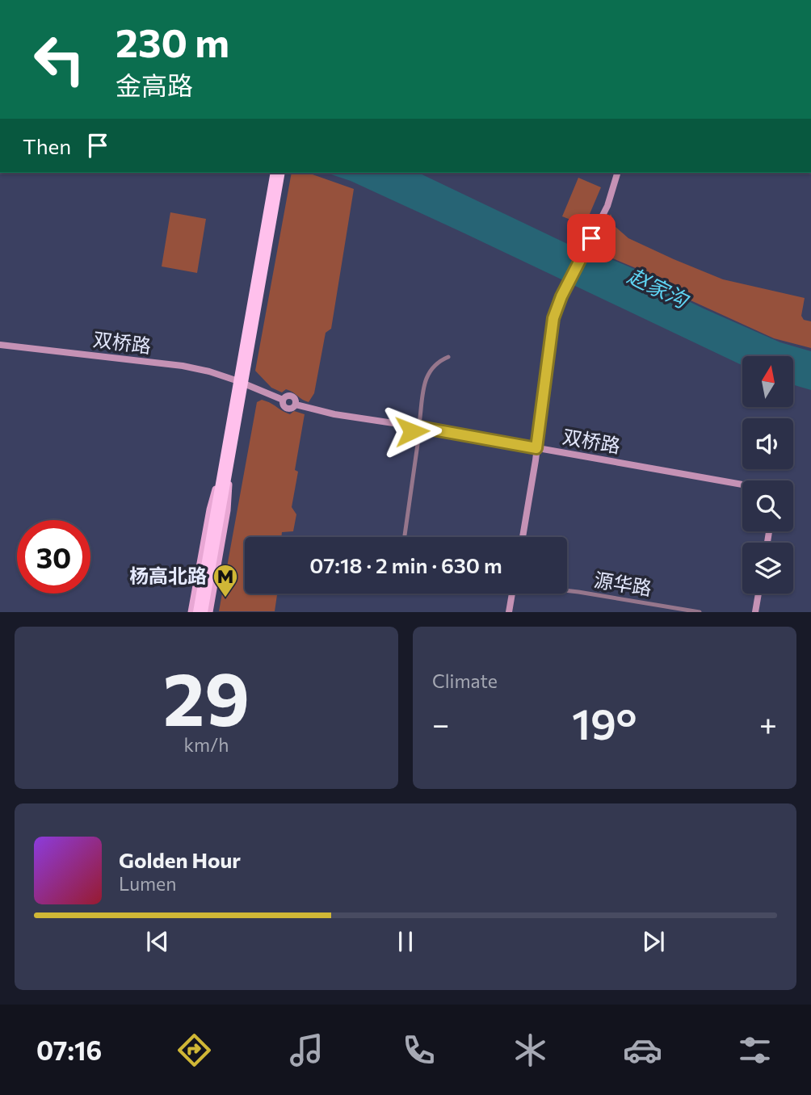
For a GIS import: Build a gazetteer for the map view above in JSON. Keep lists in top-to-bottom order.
{
  "streets": {
    "street": ["双桥路", "源华路"]
  },
  "water": ["赵家沟"],
  "places": {
    "metro station": ["杨高北路"]
  },
  "north": "top",
  "page": {
    "turn": ["230 m", "金高路"],
    "then": "Then",
    "limit": "30",
    "trip": "07:18 · 2 min · 630 m",
    "tile": [
      ["29", "km/h"],
      "Climate"
    ],
    "heat": ["−", "19°", "+"],
    "song": ["Golden Hour", "Lumen"],
    "tabs": "07:16"
  }
}
